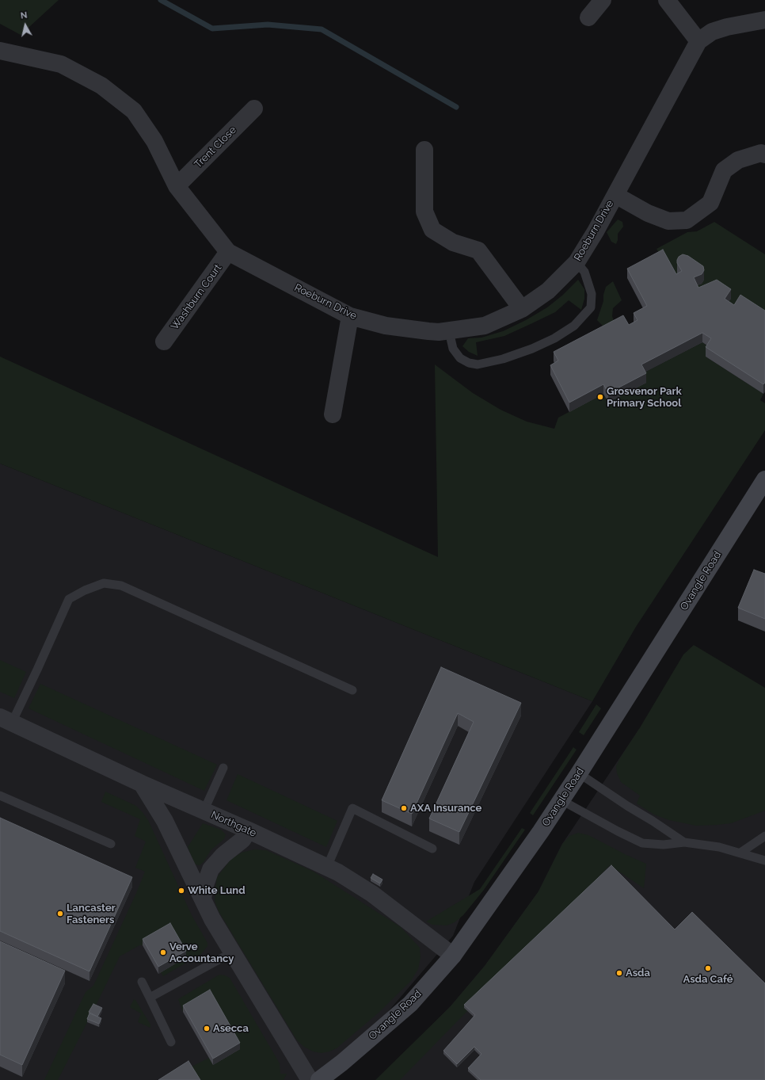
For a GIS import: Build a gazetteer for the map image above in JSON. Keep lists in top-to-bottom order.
{
  "streets": {
    "main road": ["Ovangle Road"],
    "street": [
      "Trent Close",
      "Roeburn Drive",
      "Washburn Court",
      "Northgate"
    ]
  },
  "crossings": [
    ["Trent Close", "Roeburn Drive"],
    ["Roeburn Drive", "Washburn Court"],
    ["Ovangle Road", "Northgate"]
  ],
  "places": [
    "Grosvenor Park Primary School",
    "AXA Insurance",
    "White Lund",
    "Lancaster Fasteners",
    "Verve Accountancy",
    "Asda Café",
    "Asda",
    "Asecca"
  ],
  "north": "top"
}
